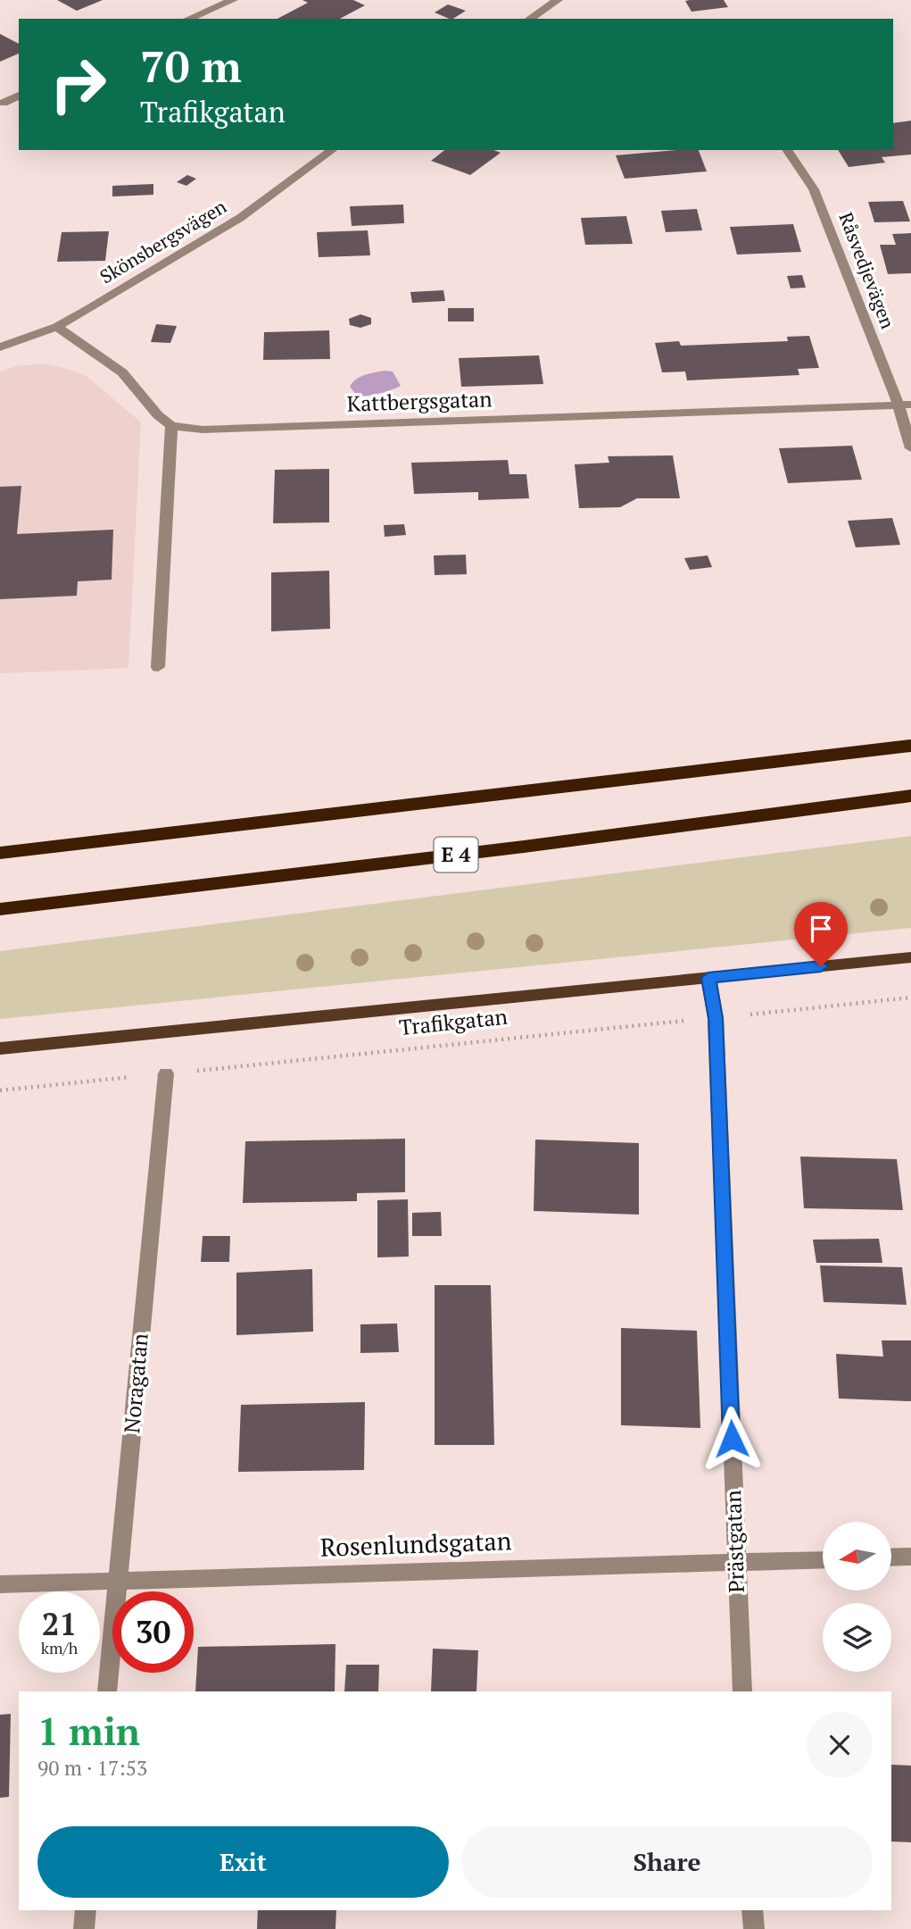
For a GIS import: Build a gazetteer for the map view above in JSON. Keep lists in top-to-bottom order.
{
  "streets": {
    "highway": ["E 4"],
    "main road": ["Trafikgatan"],
    "street": [
      "Skönsbergsvägen",
      "Råsvedjevägen",
      "Kattbergsgatan",
      "Noragatan",
      "Prästgatan",
      "Rosenlundsgatan"
    ]
  },
  "crossings": [
    ["Råsvedjevägen", "Kattbergsgatan"],
    ["Trafikgatan", "Noragatan"],
    ["Trafikgatan", "Prästgatan"],
    ["Noragatan", "Rosenlundsgatan"],
    ["Prästgatan", "Rosenlundsgatan"]
  ],
  "north": "left",
  "page": {
    "turn": ["70 m", "Trafikgatan"],
    "speed": "21 km/h",
    "limit": "30",
    "heading": ["1 min", "90 m · 17:53"],
    "buttons": ["Exit", "Share"]
  }
}
